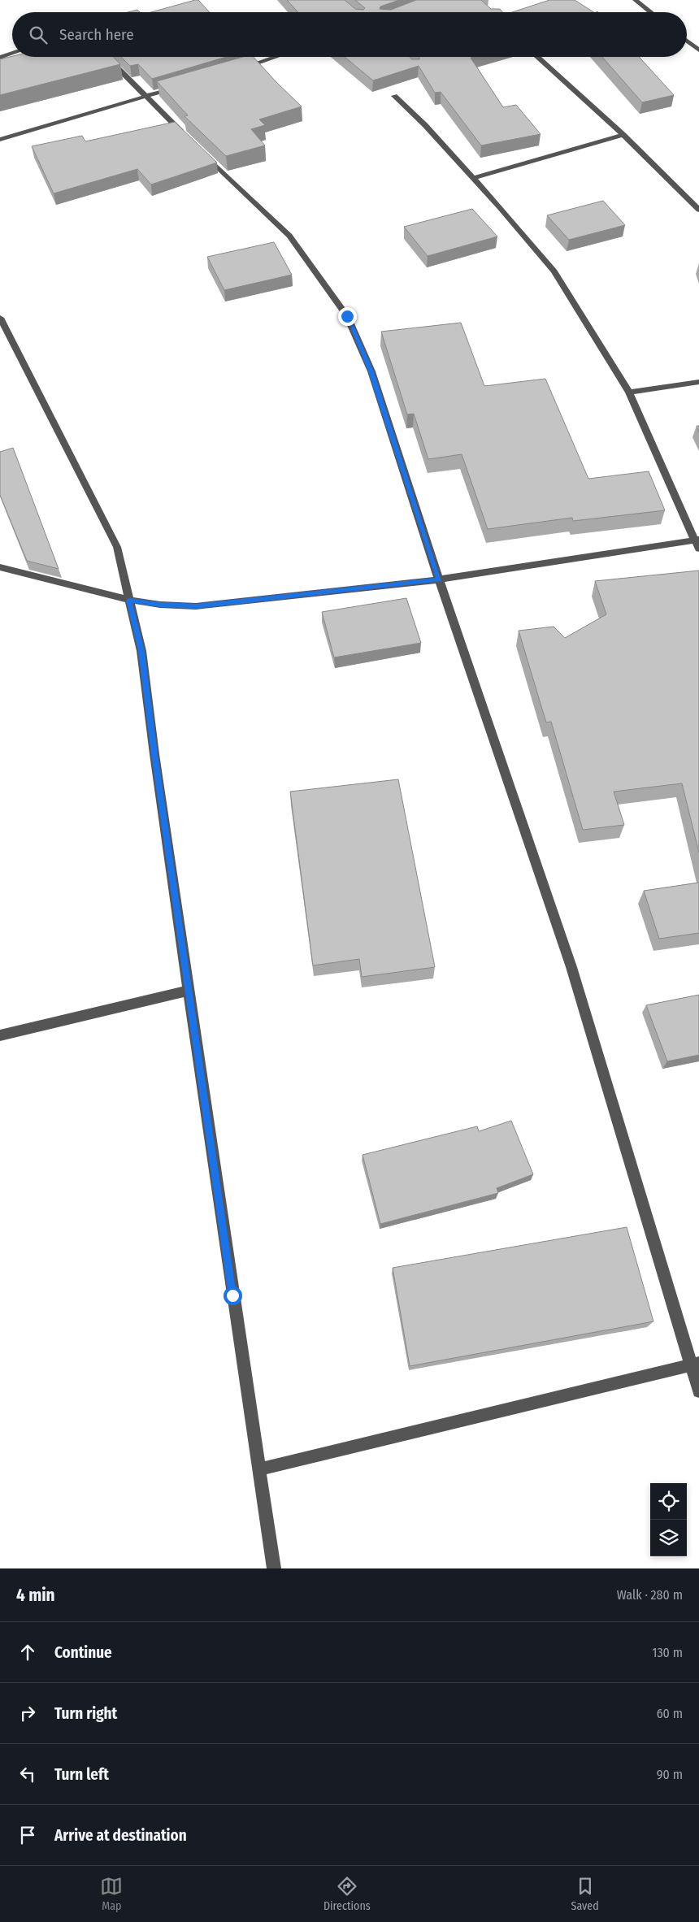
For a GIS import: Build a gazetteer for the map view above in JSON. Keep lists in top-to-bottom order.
{
  "page": {
    "search": "Search here",
    "heading": ["4 min", "Walk · 280 m"],
    "list": [
      ["Continue", "130 m"],
      ["Turn right", "60 m"],
      ["Turn left", "90 m"],
      "Arrive at destination"
    ],
    "nav": ["Map", "Directions", "Saved"]
  }
}
